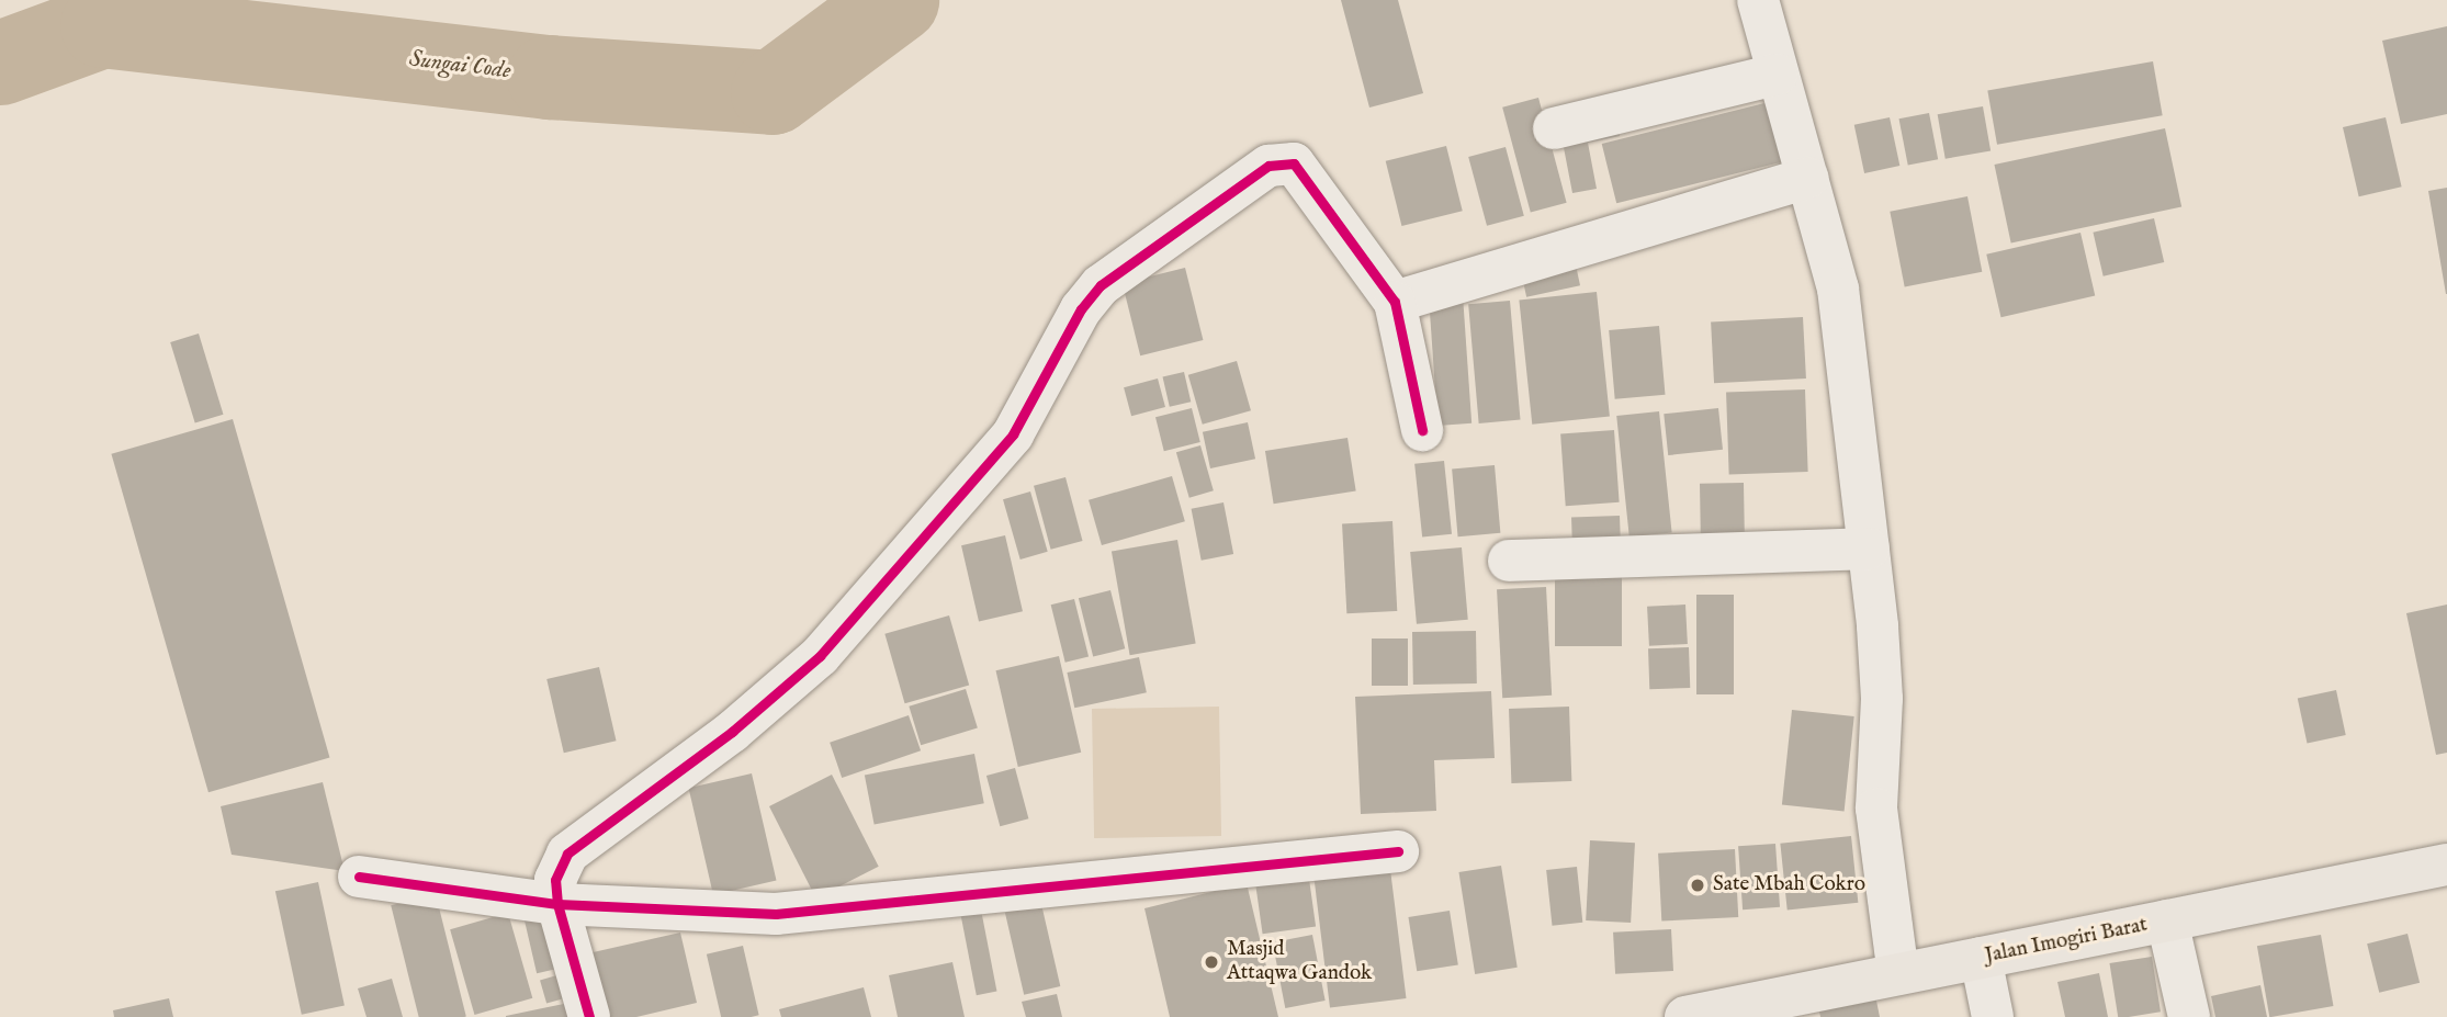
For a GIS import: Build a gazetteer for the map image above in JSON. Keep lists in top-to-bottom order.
{
  "streets": {
    "main road": ["Jalan Imogiri Barat"]
  },
  "water": ["Sungai Code"],
  "places": ["Sate Mbah Cokro", "Masjid Attaqwa Gandok"]
}
